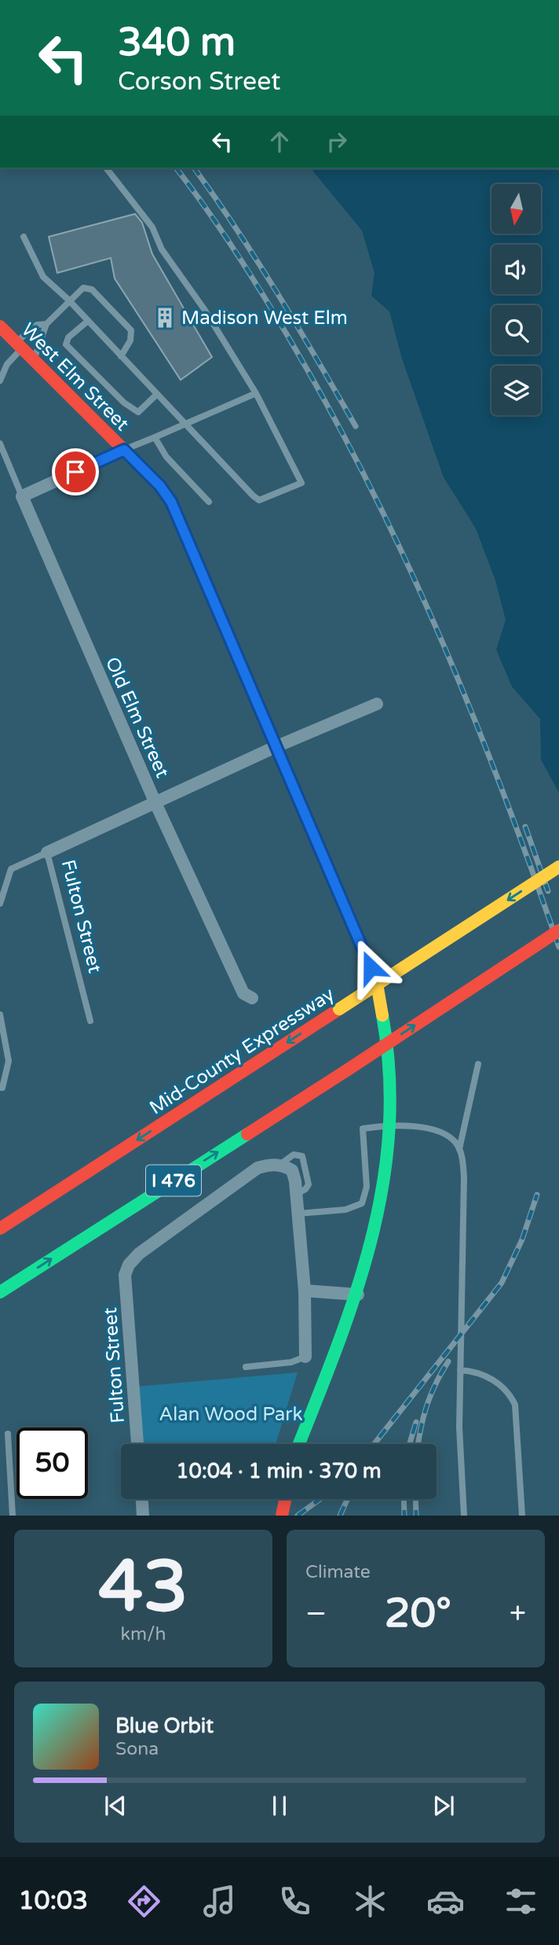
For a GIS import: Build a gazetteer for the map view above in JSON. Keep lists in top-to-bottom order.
{
  "streets": {
    "main road": ["West Elm Street", "Mid-County Expressway", "I 476"],
    "street": ["Old Elm Street", "Fulton Street"]
  },
  "parks": ["Alan Wood Park"],
  "places": {
    "building": ["Madison West Elm"]
  },
  "north": "bottom",
  "page": {
    "turn": ["340 m", "Corson Street"],
    "limit": "50",
    "trip": "10:04 · 1 min · 370 m",
    "tile": [
      ["43", "km/h"],
      "Climate"
    ],
    "heat": ["−", "20°", "+"],
    "song": ["Blue Orbit", "Sona"],
    "tabs": "10:03"
  }
}
